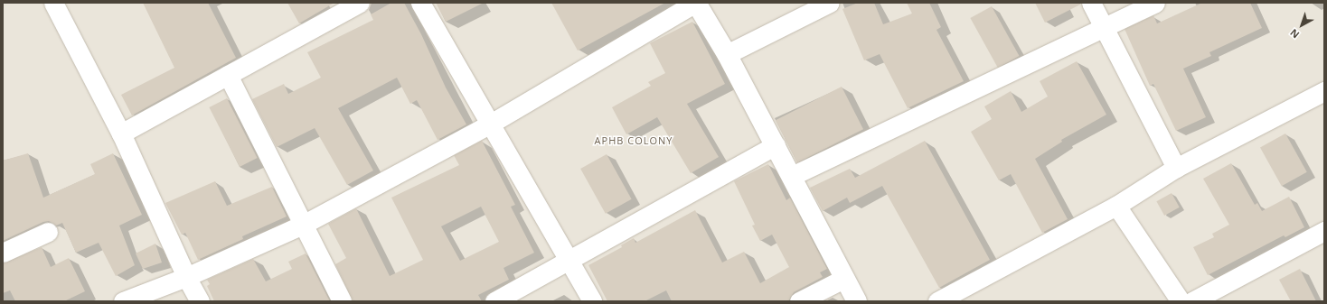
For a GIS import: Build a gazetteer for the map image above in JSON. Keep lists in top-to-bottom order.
{
  "districts": ["APHB COLONY"],
  "north": "bottom left"
}
